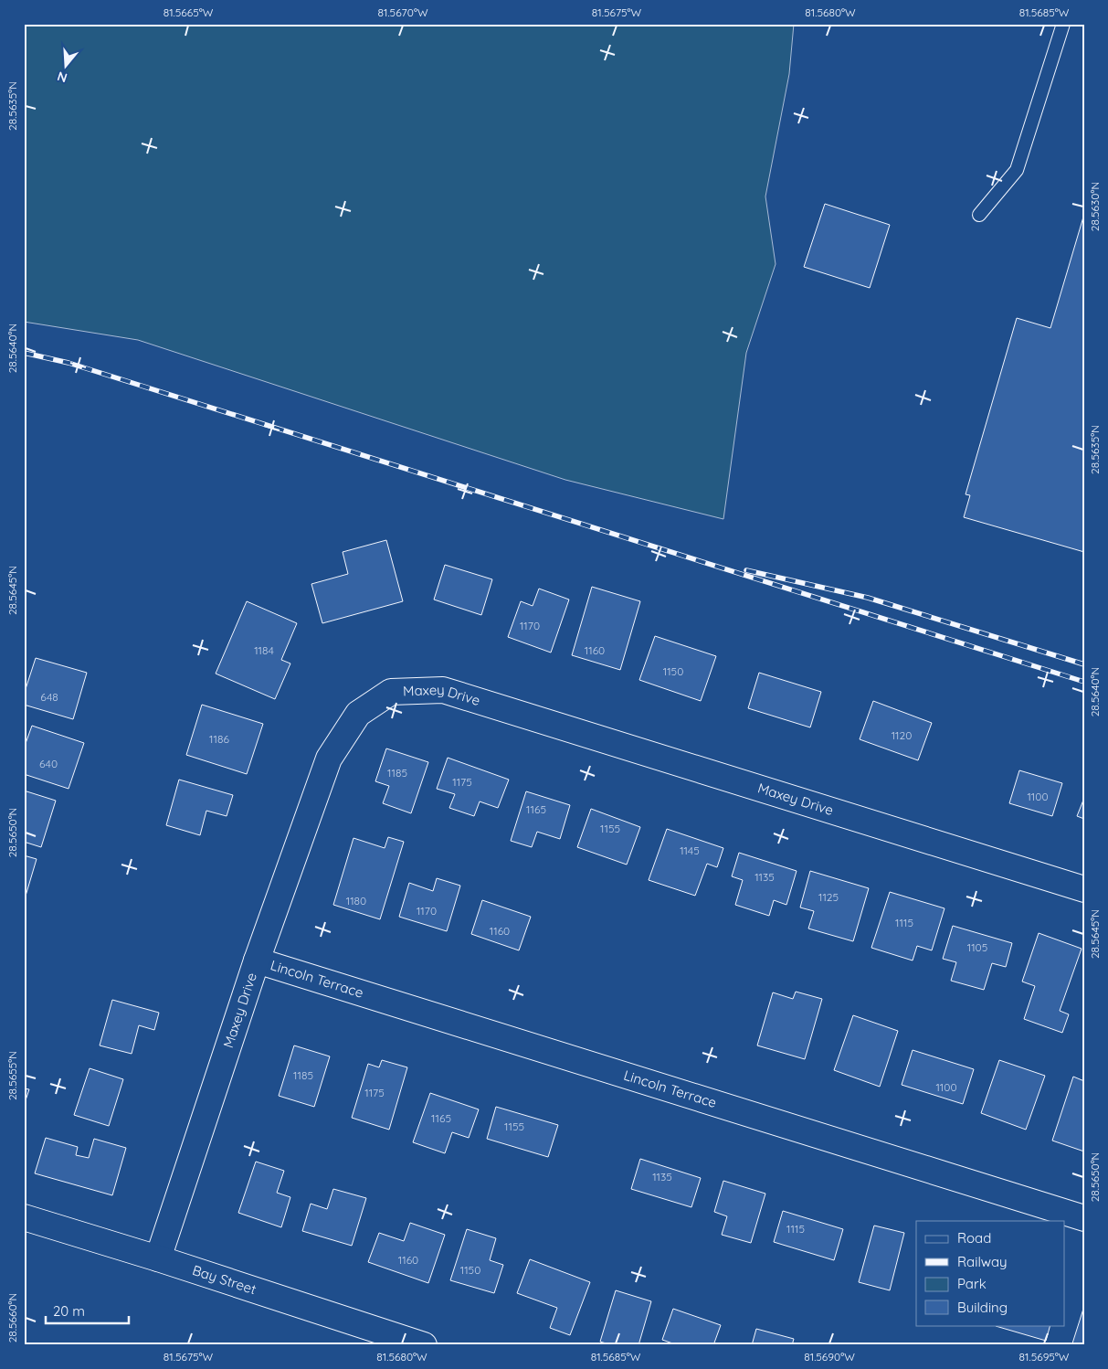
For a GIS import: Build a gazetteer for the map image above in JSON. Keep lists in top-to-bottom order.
{
  "streets": {
    "street": ["Maxey Drive", "Lincoln Terrace", "Bay Street"]
  },
  "crossings": [
    ["Maxey Drive", "Lincoln Terrace"],
    ["Maxey Drive", "Bay Street"]
  ],
  "house_numbers": [
    "1170",
    "1184",
    "1160",
    "1150",
    "648",
    "1120",
    "1186",
    "640",
    "1185",
    "1175",
    "1100",
    "1165",
    "1155",
    "1145",
    "1135",
    "1125",
    "1180",
    "1170",
    "1115",
    "1160",
    "1105",
    "1185",
    "1100",
    "1175",
    "1165",
    "1155",
    "1135",
    "1115",
    "1160",
    "1150"
  ],
  "legend": [
    "Road",
    "Railway",
    "Park",
    "Building"
  ],
  "scale_bar": "20 m",
  "north": "bottom",
  "coordinates": [
    "81.5665°W",
    "81.5670°W",
    "81.5675°W",
    "81.5680°W",
    "81.5685°W",
    "28.5635°N",
    "28.5630°N",
    "28.5640°N",
    "28.5645°N",
    "28.5650°N",
    "28.5655°N",
    "28.5660°N",
    "81.5690°W",
    "81.5695°W"
  ]
}
